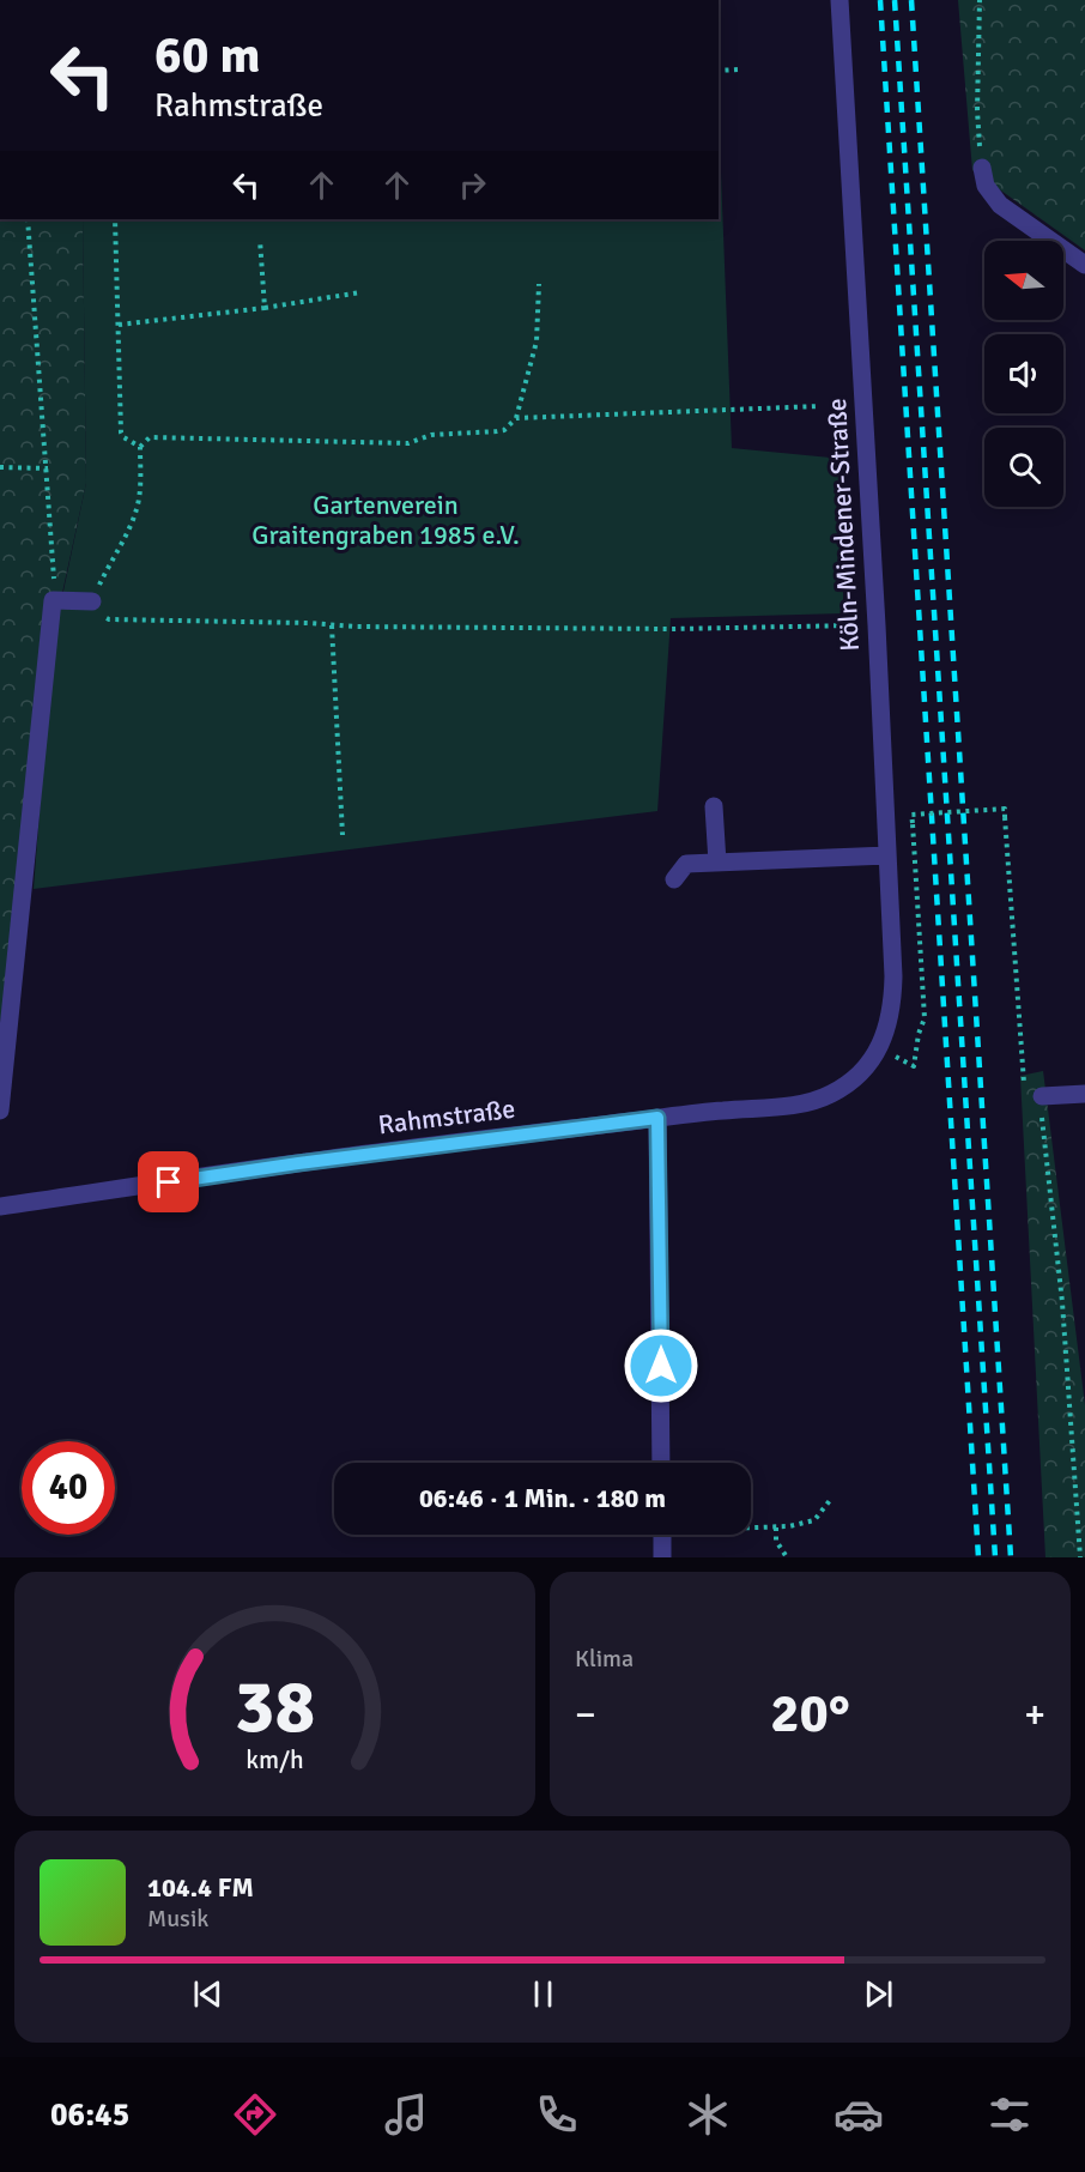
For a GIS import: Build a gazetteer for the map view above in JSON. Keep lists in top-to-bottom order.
{
  "streets": {
    "street": ["Köln-Mindener-Straße", "Rahmstraße"]
  },
  "crossings": [
    ["Köln-Mindener-Straße", "Rahmstraße"]
  ],
  "parks": ["Gartenverein Graitengraben 1985 e.V."],
  "north": "left",
  "page": {
    "turn": ["60 m", "Rahmstraße"],
    "limit": "40",
    "trip": "06:46 · 1 Min. · 180 m",
    "tile": "Klima",
    "heat": ["−", "20°", "+"],
    "song": ["104.4 FM", "Musik"],
    "tabs": "06:45",
    "gauge": ["38", "km/h"]
  }
}
